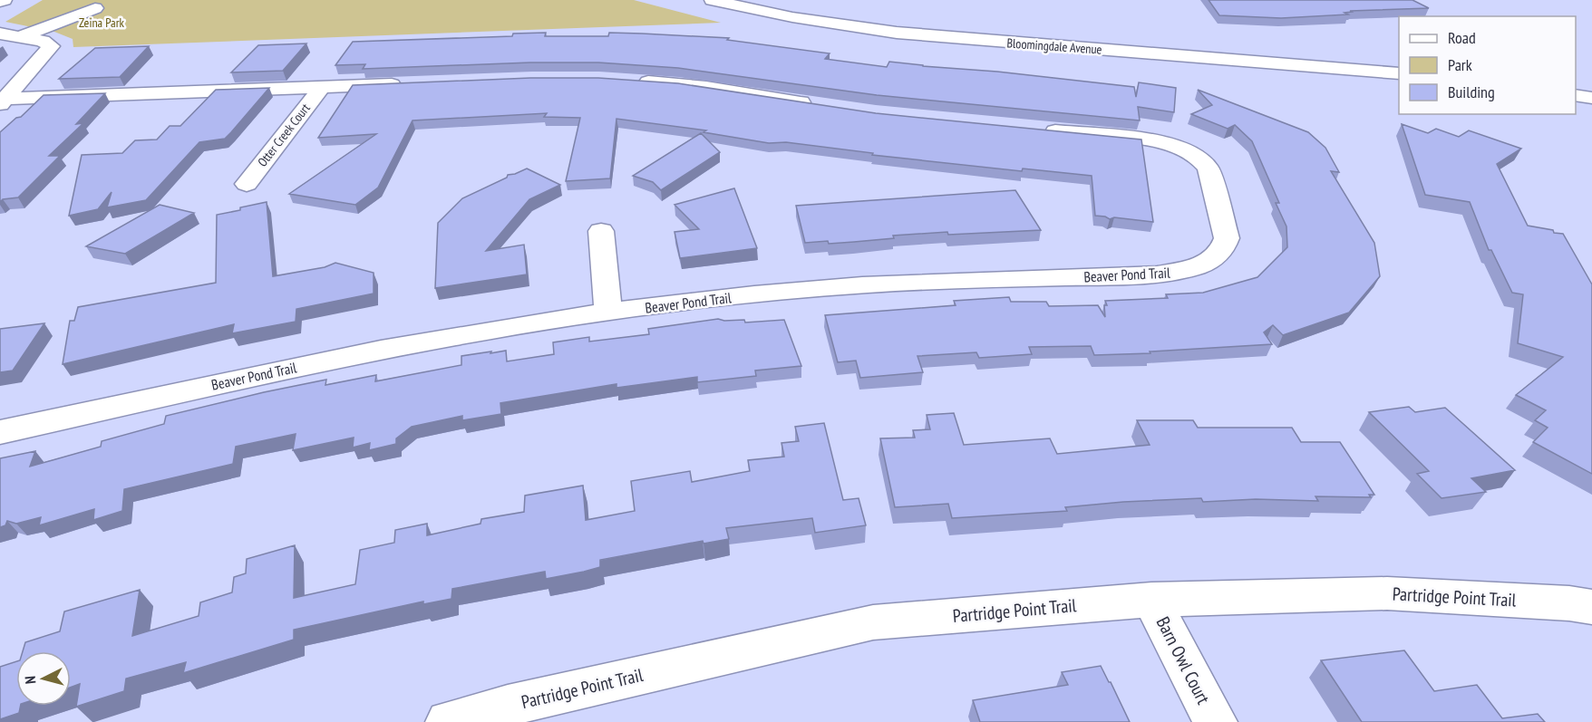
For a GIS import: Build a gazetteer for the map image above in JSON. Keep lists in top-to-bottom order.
{
  "streets": {
    "street": [
      "Bloomingdale Avenue",
      "Otter Creek Court",
      "Beaver Pond Trail",
      "Partridge Point Trail",
      "Barn Owl Court"
    ]
  },
  "crossings": [
    ["Partridge Point Trail", "Barn Owl Court"]
  ],
  "parks": ["Zeina Park"],
  "legend": ["Road", "Park", "Building"],
  "north": "left"
}
